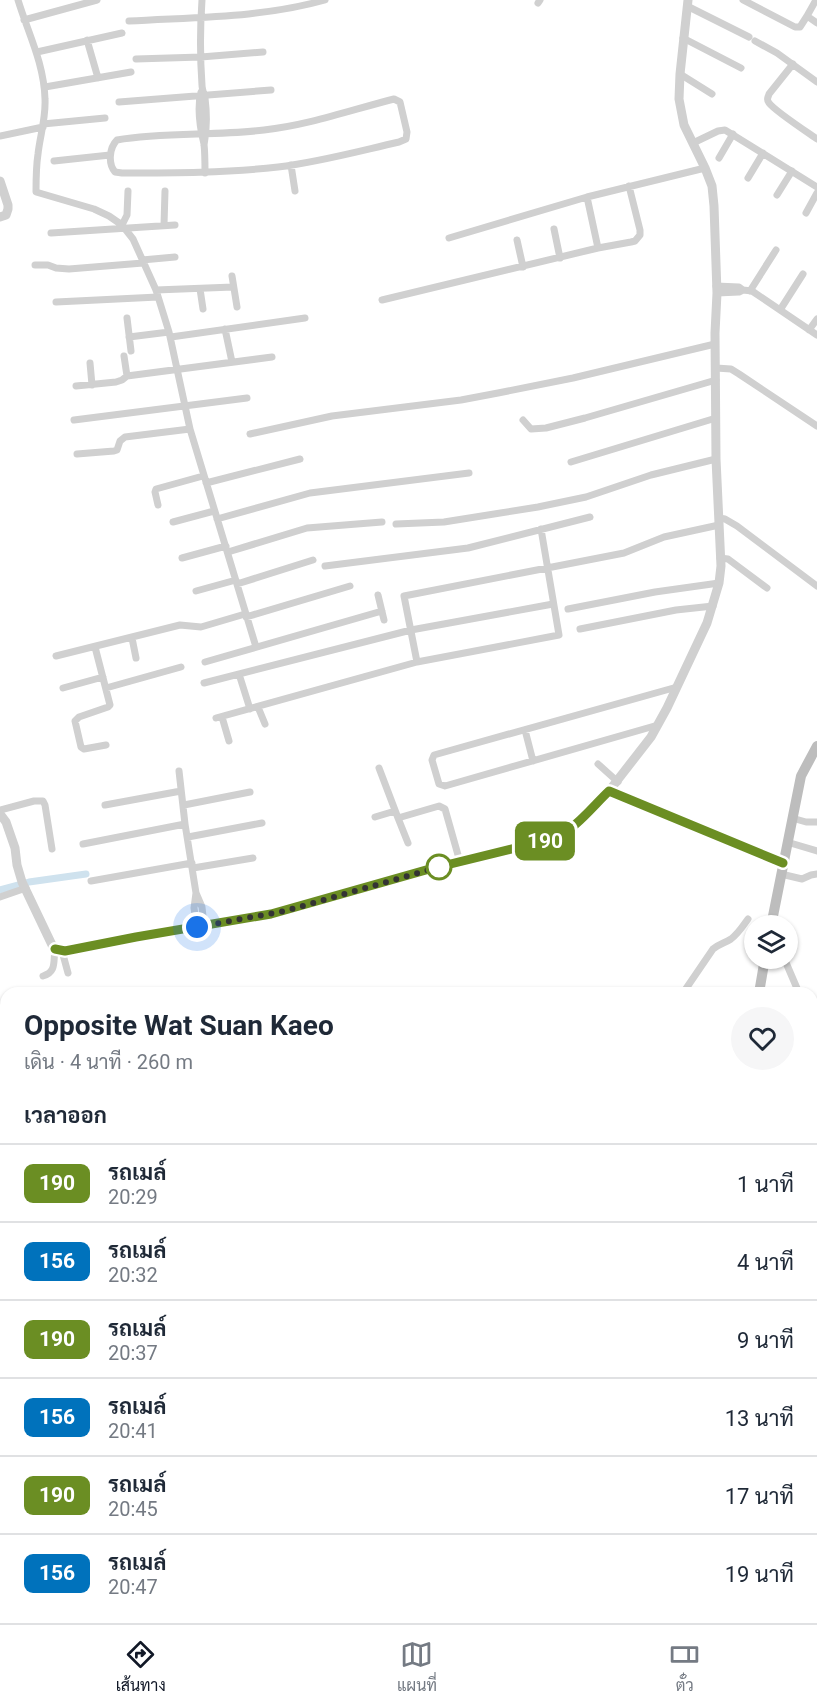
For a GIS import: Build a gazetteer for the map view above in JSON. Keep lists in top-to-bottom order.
{
  "lines": ["bus line 190"],
  "page": {
    "on_map": "190",
    "heading": [
      ["Opposite Wat Suan Kaeo", "เดิน · 4 นาที · 260 m"],
      "เวลาออก"
    ],
    "list": [
      {
        "mark": "190",
        "name": "รถเมล์",
        "note": "20:29",
        "value": "1 นาที"
      },
      {
        "mark": "156",
        "name": "รถเมล์",
        "note": "20:32",
        "value": "4 นาที"
      },
      {
        "mark": "190",
        "name": "รถเมล์",
        "note": "20:37",
        "value": "9 นาที"
      },
      {
        "mark": "156",
        "name": "รถเมล์",
        "note": "20:41",
        "value": "13 นาที"
      },
      {
        "mark": "190",
        "name": "รถเมล์",
        "note": "20:45",
        "value": "17 นาที"
      },
      {
        "mark": "156",
        "name": "รถเมล์",
        "note": "20:47",
        "value": "19 นาที"
      }
    ],
    "tabs": ["เส้นทาง", "แผนที่", "ตั๋ว"]
  }
}
